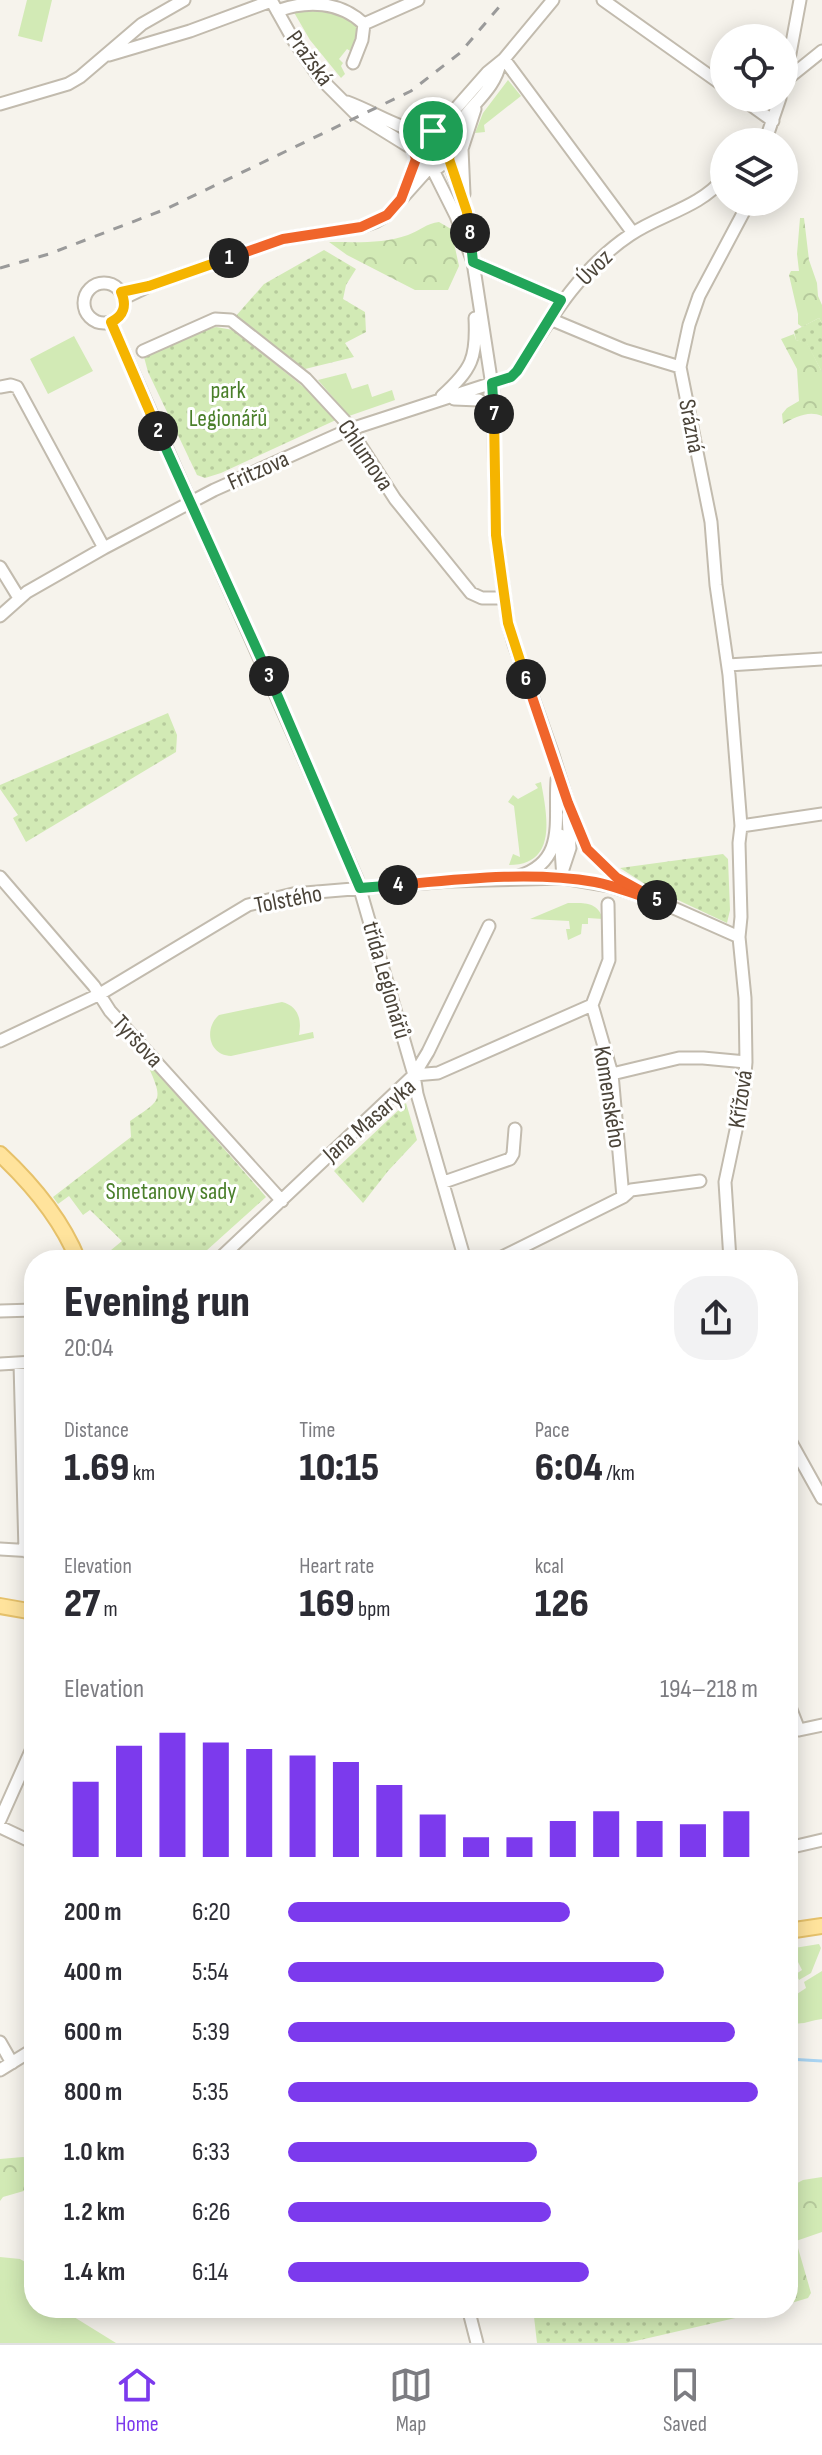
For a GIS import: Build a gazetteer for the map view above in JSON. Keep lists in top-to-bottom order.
{
  "streets": {
    "street": [
      "Pražská",
      "Úvoz",
      "Srázná",
      "Chlumova",
      "Fritzova",
      "Tolstého",
      "třída Legionářů",
      "Tyršova",
      "Komenského",
      "Křížová",
      "Jana Masaryka"
    ]
  },
  "crossings": [
    ["Úvoz", "Fritzova"],
    ["Srázná", "Křížová"],
    ["Chlumova", "Fritzova"],
    ["Fritzova", "třída Legionářů"],
    ["Tolstého", "třída Legionářů"],
    ["Tolstého", "Tyršova"],
    ["třída Legionářů", "Jana Masaryka"],
    ["Tyršova", "Jana Masaryka"],
    ["Komenského", "Jana Masaryka"]
  ],
  "parks": ["park Legionářů", "Smetanovy sady"],
  "page": {
    "pins": [
      "8",
      "1",
      "7",
      "2",
      "3",
      "6",
      "4",
      "5"
    ],
    "heading": ["Evening run", "20:04"],
    "stats": [
      ["Distance", "1.69 km"],
      ["Time", "10:15"],
      ["Pace", "6:04 /km"],
      ["Elevation", "27 m"],
      ["Heart rate", "169 bpm"],
      ["kcal", "126"]
    ],
    "chart": ["Elevation", "194–218 m"],
    "list": [
      {
        "name": "200 m",
        "note": "6:20"
      },
      {
        "name": "400 m",
        "note": "5:54"
      },
      {
        "name": "600 m",
        "note": "5:39"
      },
      {
        "name": "800 m",
        "note": "5:35"
      },
      {
        "name": "1.0 km",
        "note": "6:33"
      },
      {
        "name": "1.2 km",
        "note": "6:26"
      },
      {
        "name": "1.4 km",
        "note": "6:14"
      }
    ],
    "tabs": ["Home", "Map", "Saved"]
  }
}
